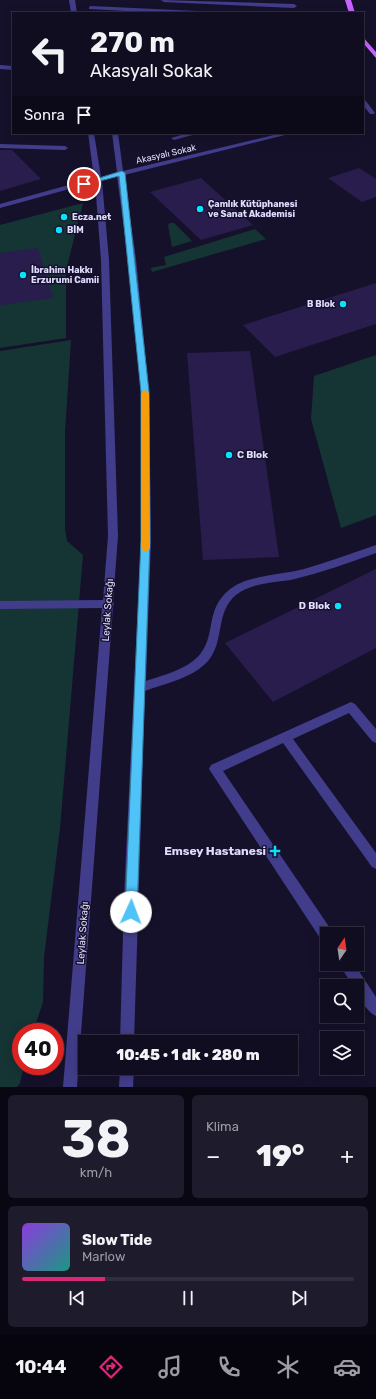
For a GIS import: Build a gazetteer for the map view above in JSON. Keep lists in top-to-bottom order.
{
  "streets": {
    "street": ["Akasyalı Sokak", "Leylak Sokağı"]
  },
  "crossings": [
    ["Akasyalı Sokak", "Leylak Sokağı"]
  ],
  "places": {
    "other": [
      "Çamlık Kütüphanesi ve Sanat Akademisi",
      "Ecza.net",
      "BİM",
      "İbrahim Hakkı Erzurumi Camii",
      "B Blok",
      "C Blok",
      "D Blok"
    ],
    "health": ["Emsey Hastanesi"]
  },
  "north": "top",
  "page": {
    "turn": ["270 m", "Akasyalı Sokak"],
    "then": "Sonra",
    "limit": "40",
    "trip": "10:45 · 1 dk · 280 m",
    "tile": [
      ["38", "km/h"],
      "Klima"
    ],
    "heat": ["−", "19°", "+"],
    "song": ["Slow Tide", "Marlow"],
    "tabs": "10:44"
  }
}
